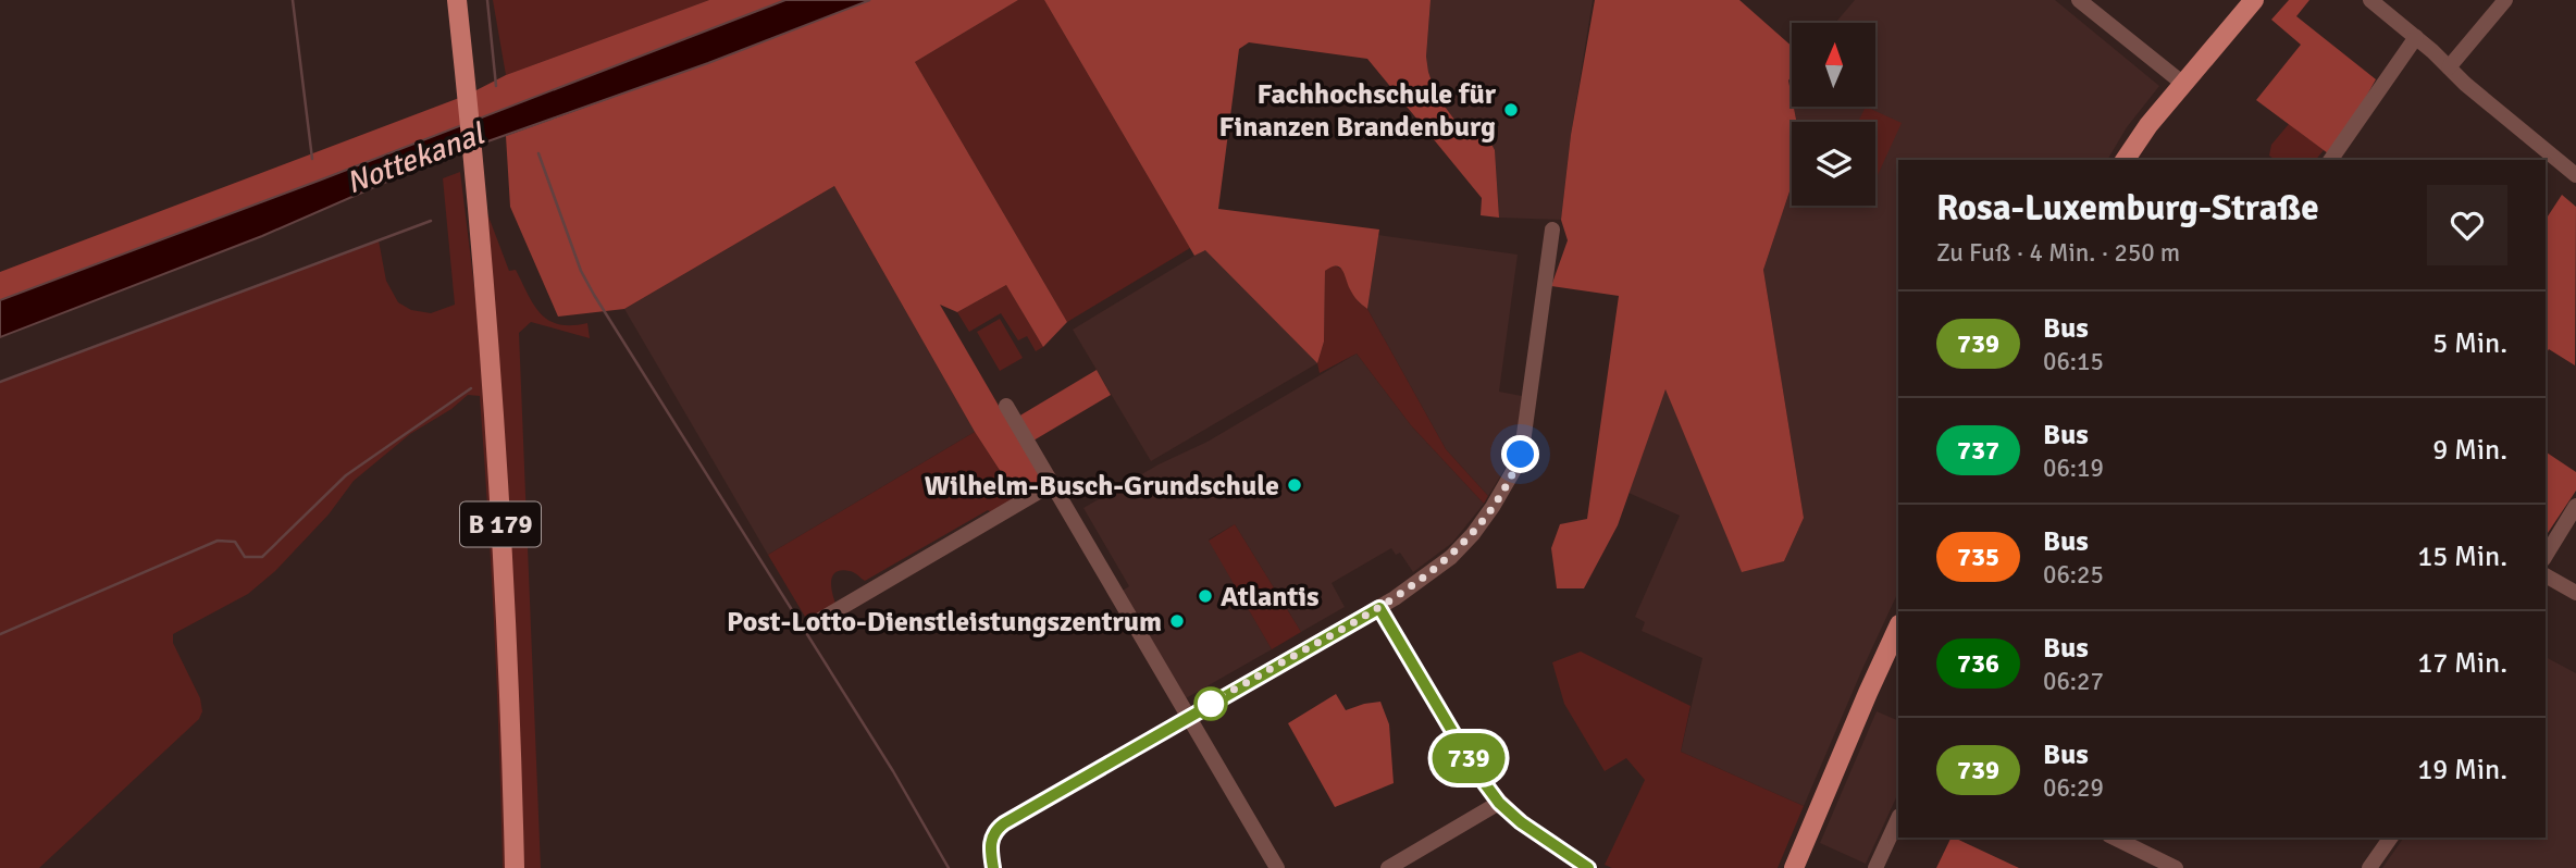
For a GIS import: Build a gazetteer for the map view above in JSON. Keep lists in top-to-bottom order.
{
  "streets": {
    "main road": ["B 179"]
  },
  "water": ["Nottekanal"],
  "places": [
    "Fachhochschule für Finanzen Brandenburg",
    "Wilhelm-Busch-Grundschule",
    "Atlantis",
    "Post-Lotto-Dienstleistungszentrum"
  ],
  "lines": ["bus line 739"],
  "north": "top",
  "page": {
    "on_map": "739",
    "heading": ["Rosa-Luxemburg-Straße", "Zu Fuß · 4 Min. · 250 m"],
    "list": [
      {
        "mark": "739",
        "name": "Bus",
        "note": "06:15",
        "value": "5 Min."
      },
      {
        "mark": "737",
        "name": "Bus",
        "note": "06:19",
        "value": "9 Min."
      },
      {
        "mark": "735",
        "name": "Bus",
        "note": "06:25",
        "value": "15 Min."
      },
      {
        "mark": "736",
        "name": "Bus",
        "note": "06:27",
        "value": "17 Min."
      },
      {
        "mark": "739",
        "name": "Bus",
        "note": "06:29",
        "value": "19 Min."
      }
    ]
  }
}
